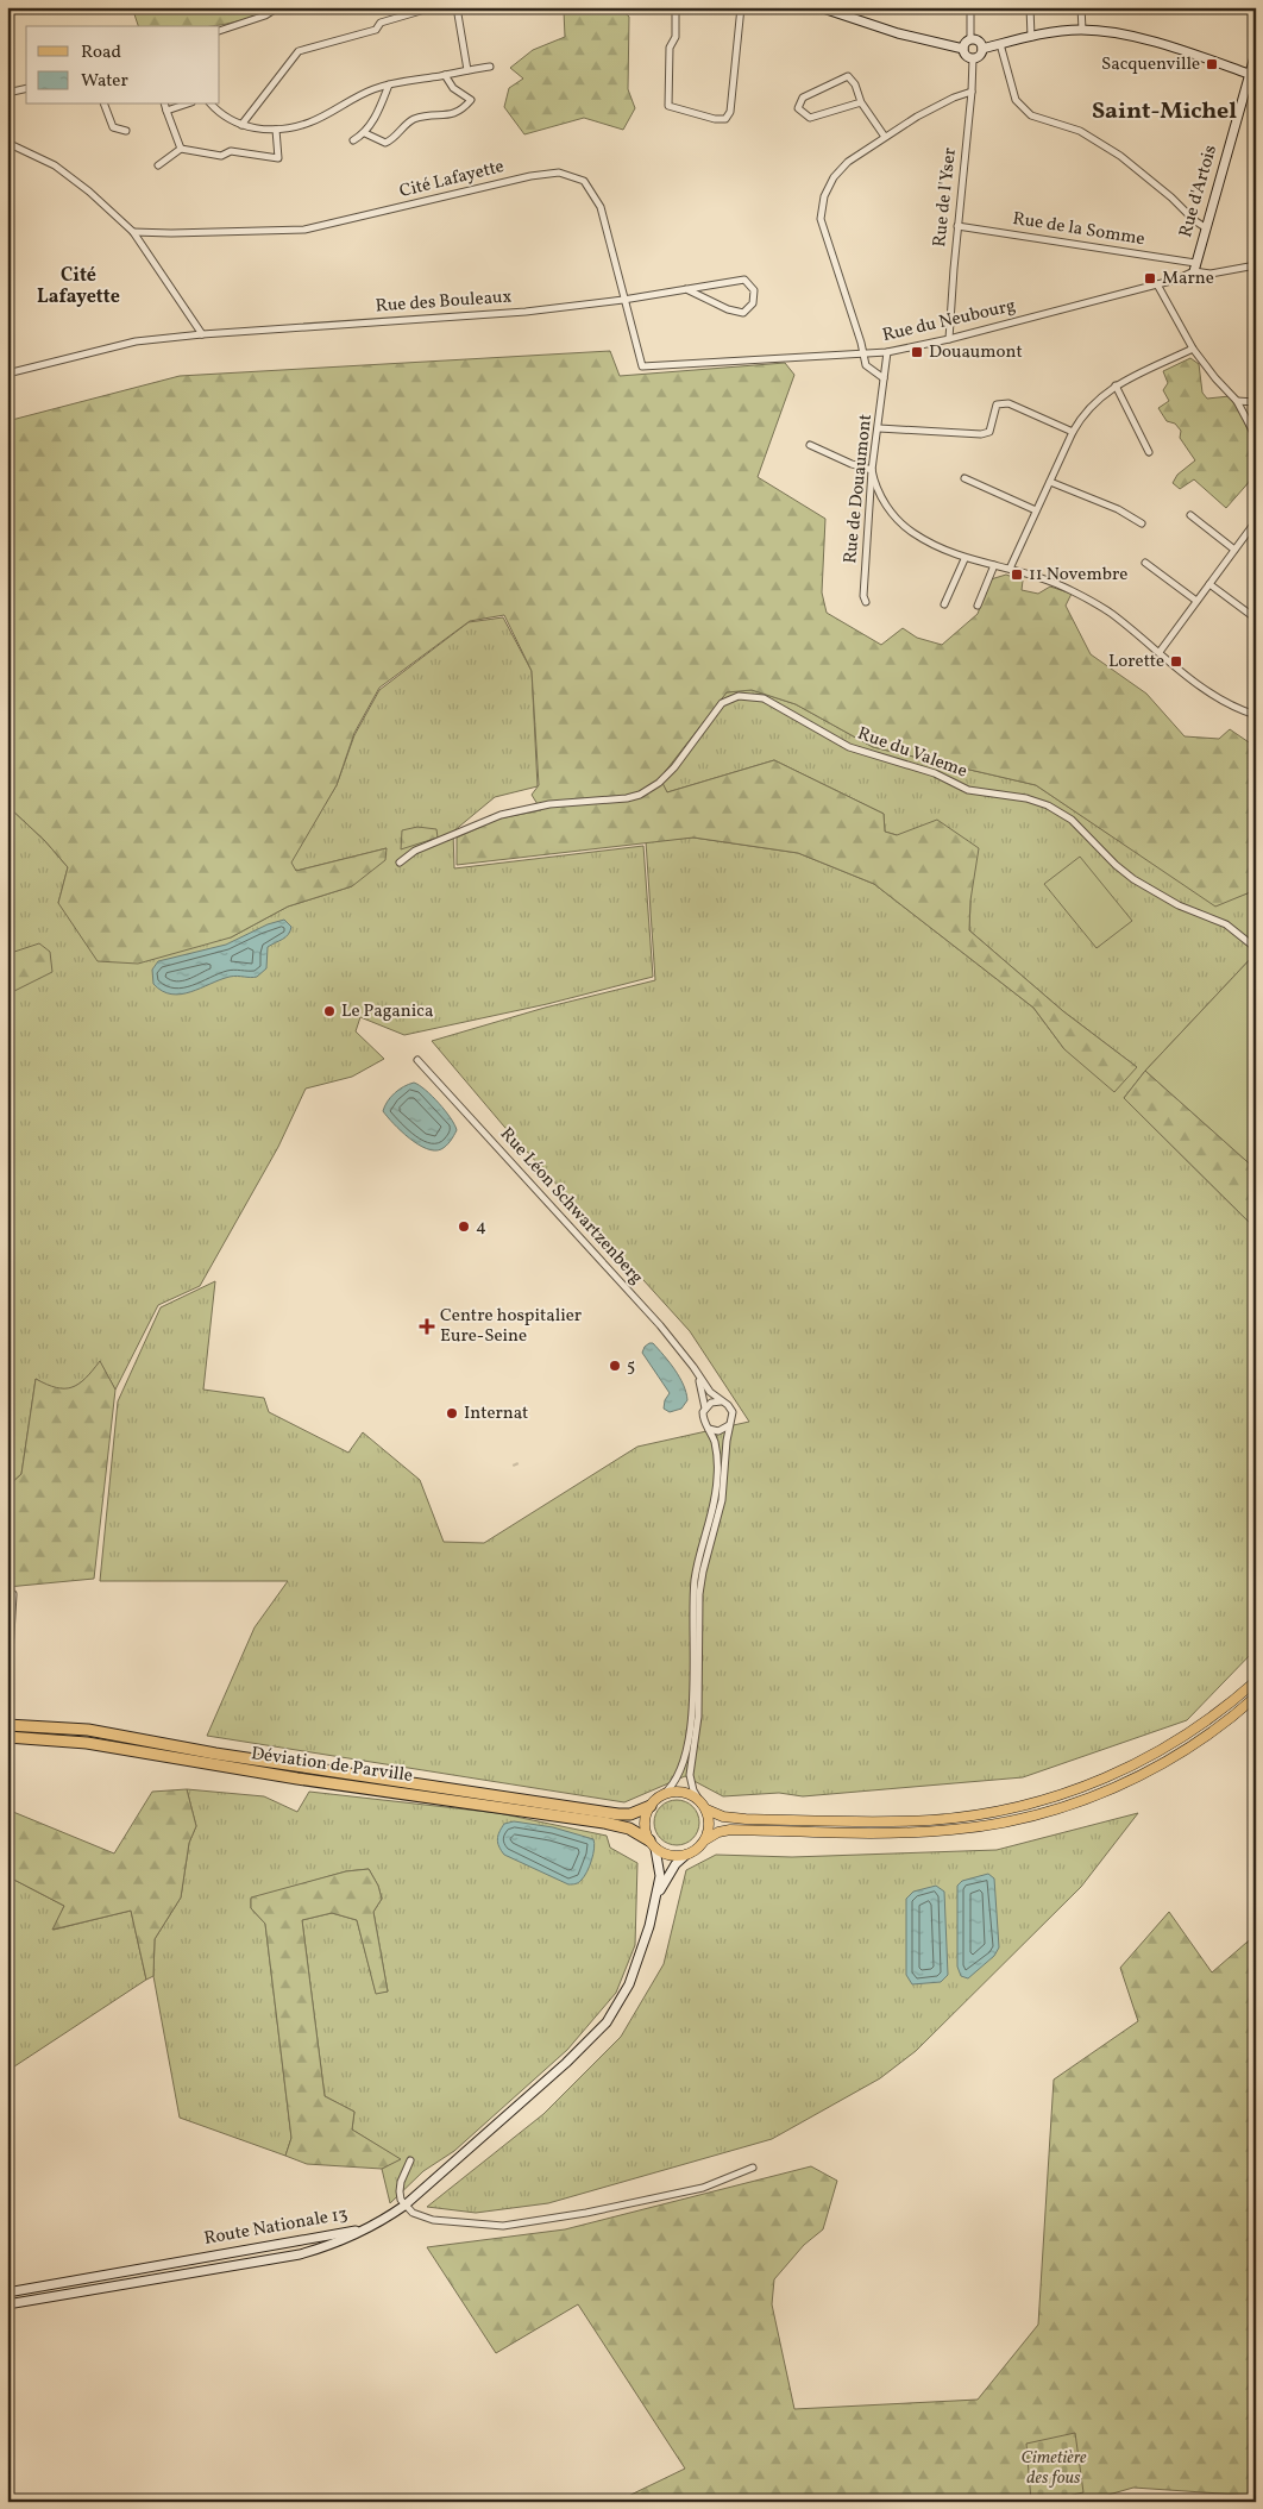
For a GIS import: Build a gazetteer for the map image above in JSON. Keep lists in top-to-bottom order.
{
  "streets": {
    "highway": ["Déviation de Parville"],
    "main road": ["Rue d'Artois", "Route Nationale 13"],
    "street": [
      "Cité Lafayette",
      "Rue de l'Yser",
      "Rue de la Somme",
      "Rue des Bouleaux",
      "Rue du Neubourg",
      "Rue de Douaumont",
      "Rue du Valeme",
      "Rue Léon Schwartzenberg"
    ]
  },
  "crossings": [
    ["Cité Lafayette", "Rue des Bouleaux"],
    ["Cité Lafayette", "Rue du Neubourg"],
    ["Rue d'Artois", "Rue de la Somme"],
    ["Rue d'Artois", "Rue du Neubourg"],
    ["Rue de l'Yser", "Rue de la Somme"],
    ["Rue de l'Yser", "Rue du Neubourg"],
    ["Rue de la Somme", "Rue du Neubourg"],
    ["Rue du Neubourg", "Rue de Douaumont"]
  ],
  "districts": ["Saint-Michel", "Cité Lafayette"],
  "parks": ["Cimetière des fous"],
  "places": {
    "transit": [
      "Sacquenville",
      "Marne",
      "Douaumont",
      "11 Novembre",
      "Lorette"
    ],
    "other": [
      "Le Paganica",
      "4",
      "5",
      "Internat"
    ],
    "health": ["Centre hospitalier Eure-Seine"]
  },
  "legend": ["Road", "Water"]
}
